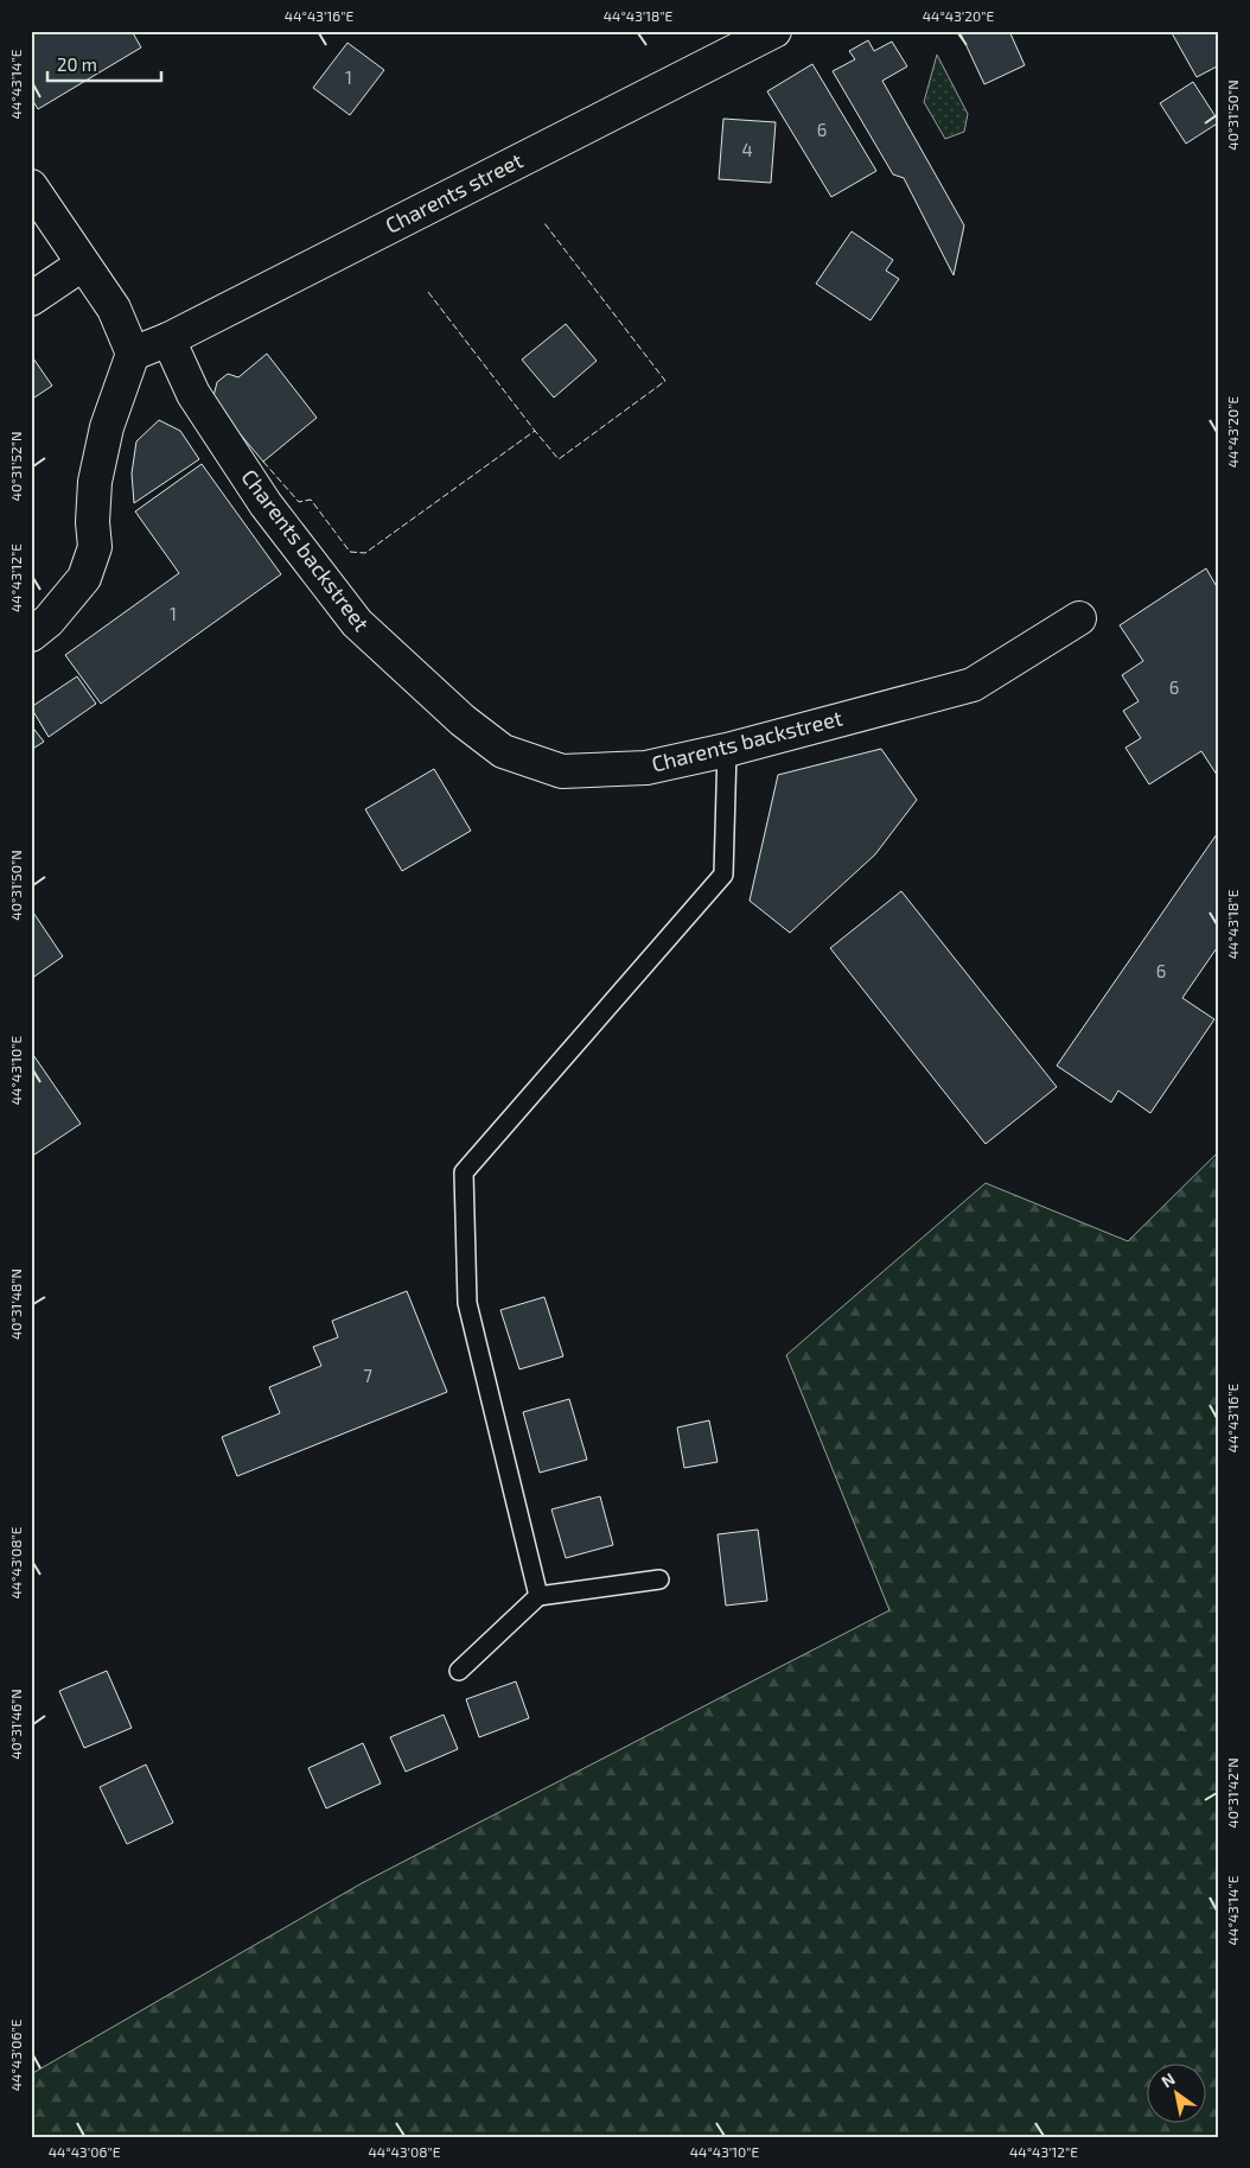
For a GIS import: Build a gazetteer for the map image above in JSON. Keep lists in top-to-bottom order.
{
  "streets": {
    "main road": ["Charents street", "Charents backstreet"]
  },
  "crossings": [
    ["Charents street", "Charents backstreet"]
  ],
  "house_numbers": [
    "1",
    "6",
    "4",
    "1",
    "6",
    "6",
    "7"
  ],
  "scale_bar": "20 m",
  "north": "top left",
  "coordinates": [
    "44°43'16\"E",
    "44°43'18\"E",
    "44°43'20\"E",
    "44°43'14\"E",
    "40°31'50\"N",
    "40°31'52\"N",
    "44°43'12\"E",
    "44°43'10\"E",
    "40°31'48\"N",
    "44°43'08\"E",
    "40°31'46\"N",
    "40°31'42\"N",
    "44°43'06\"E"
  ]
}
